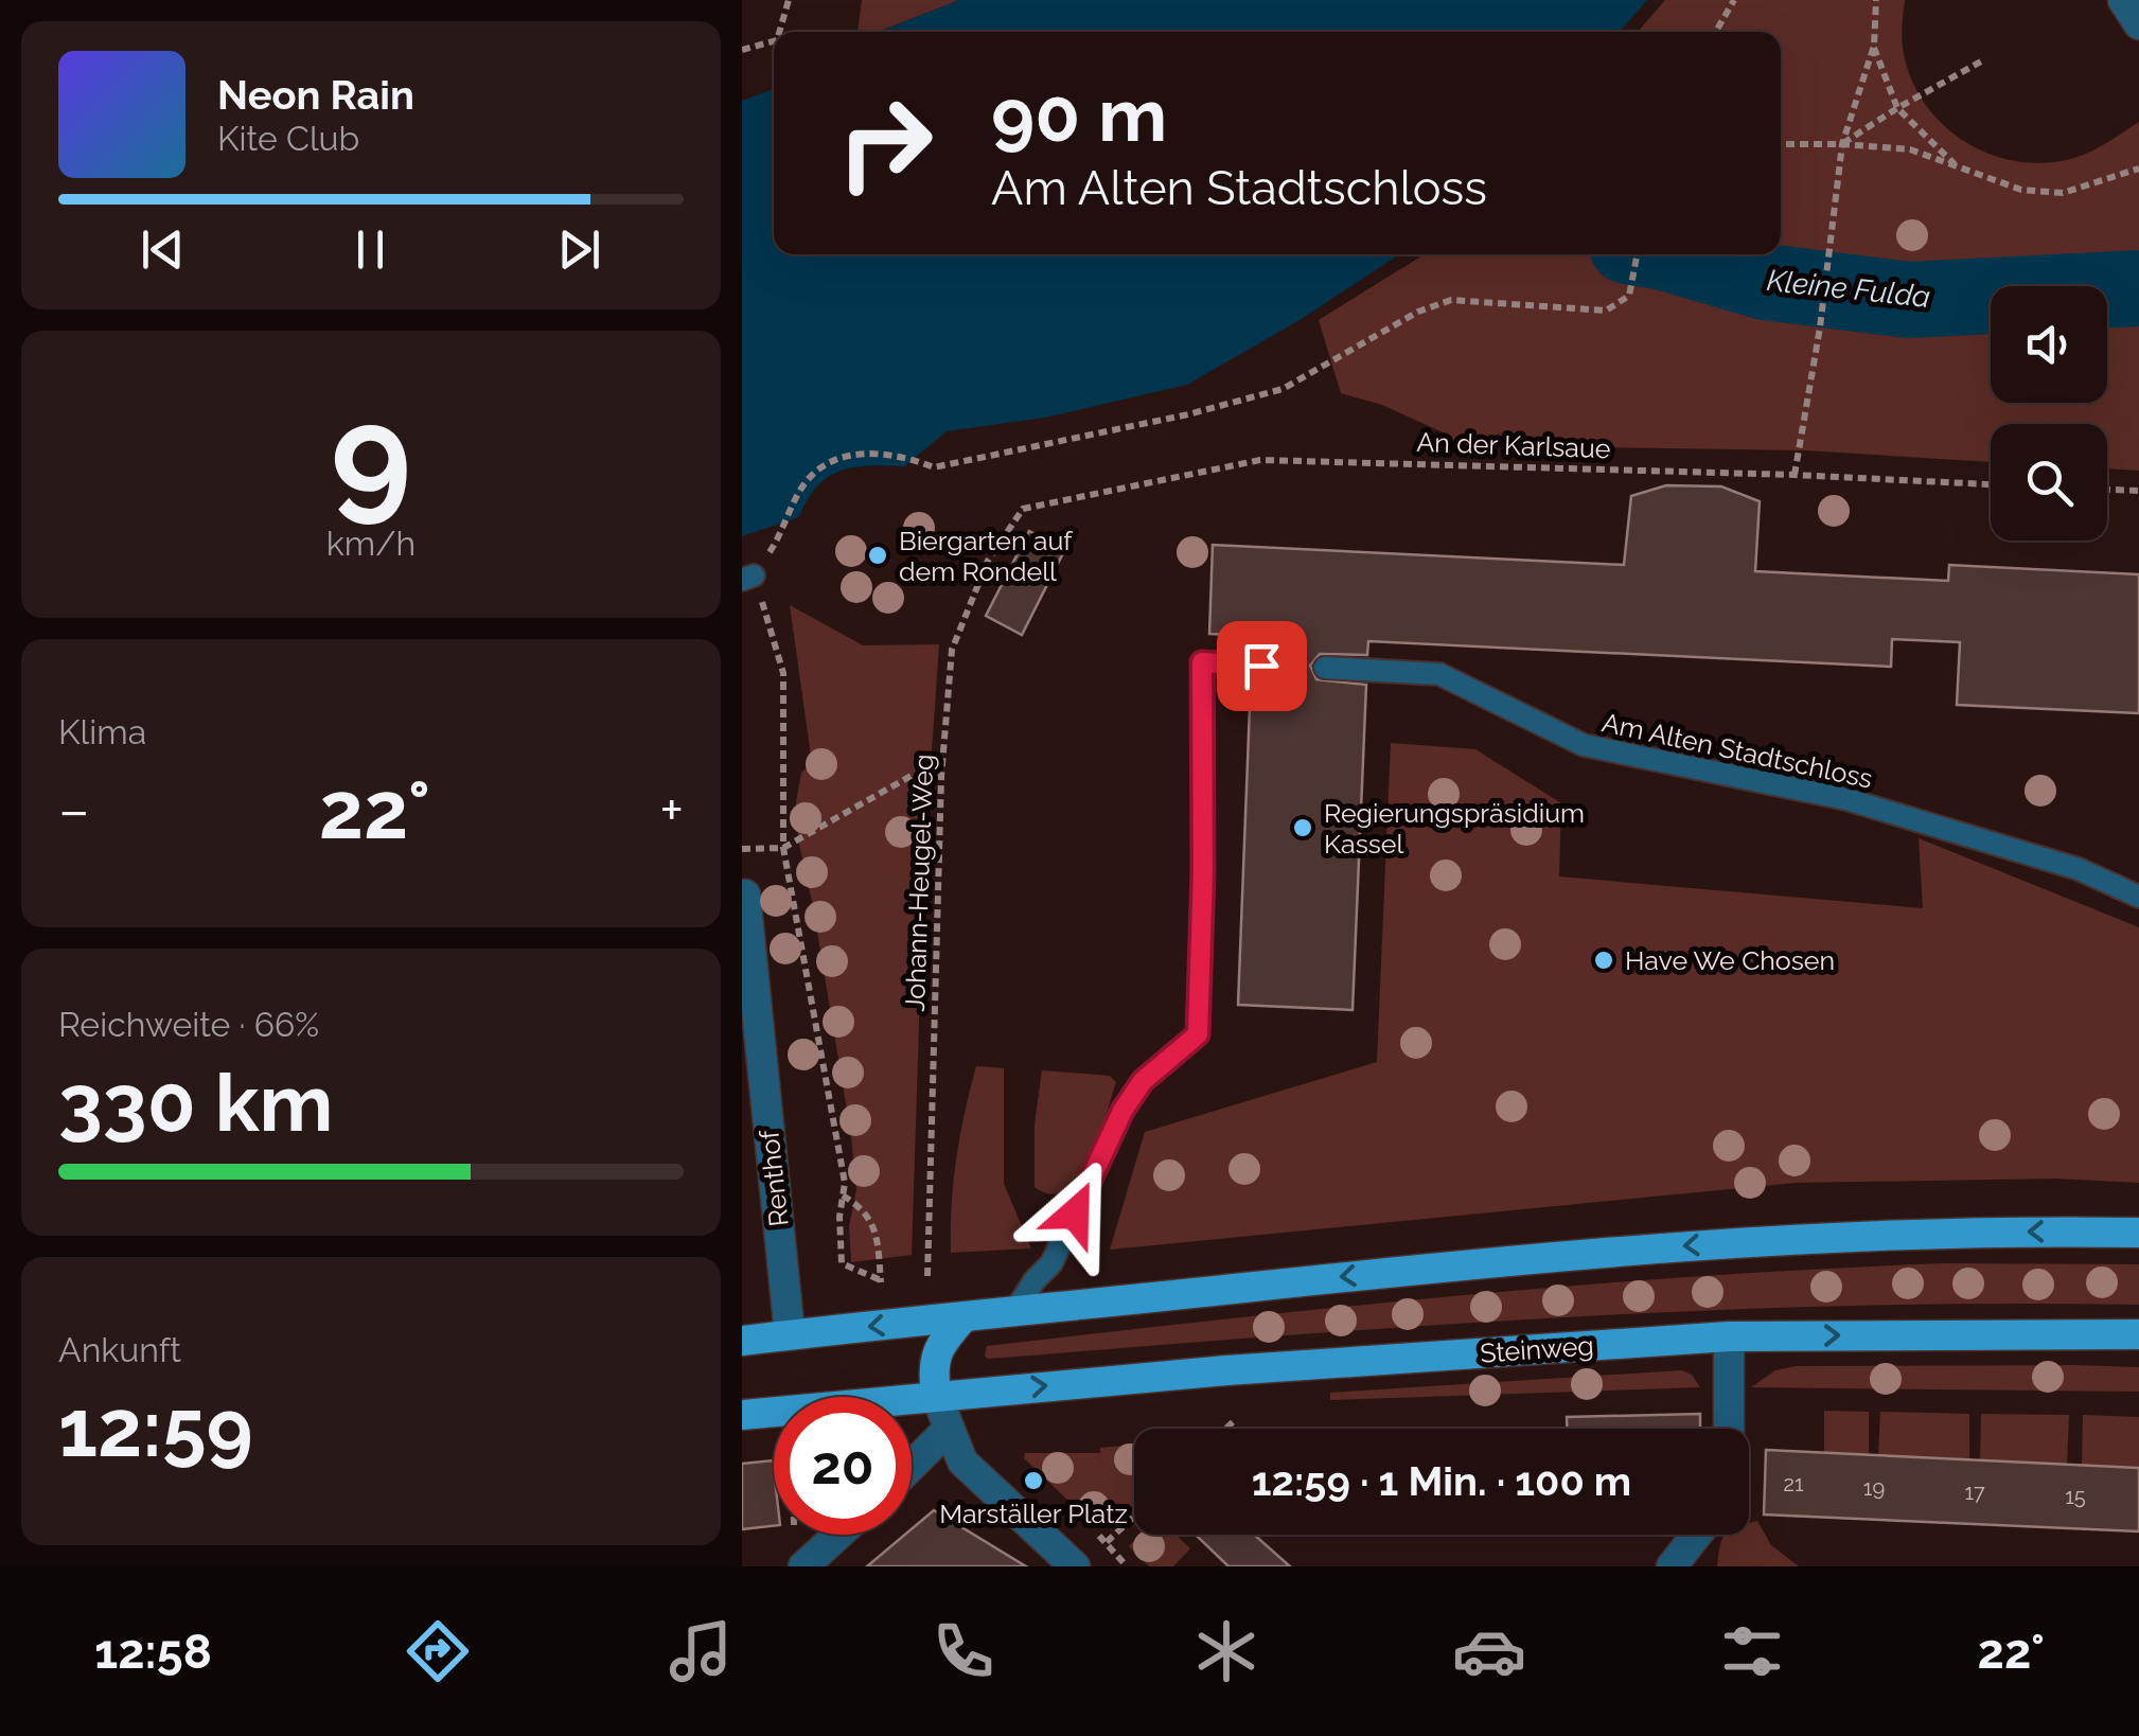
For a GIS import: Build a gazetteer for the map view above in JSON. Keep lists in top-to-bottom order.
{
  "streets": {
    "main road": ["Steinweg"],
    "street": ["Renthof"],
    "lane": ["Am Alten Stadtschloss"],
    "path": ["An der Karlsaue", "Johann-Heugel-Weg"]
  },
  "crossings": [
    ["An der Karlsaue", "Johann-Heugel-Weg"]
  ],
  "water": ["Kleine Fulda"],
  "places": [
    "Biergarten auf dem Rondell",
    "Regierungspräsidium Kassel",
    "Have We Chosen",
    "Marställer Platz"
  ],
  "house_numbers": [
    "21",
    "19",
    "17",
    "15"
  ],
  "page": {
    "turn": ["90 m", "Am Alten Stadtschloss"],
    "song": ["Neon Rain", "Kite Club"],
    "tile": [
      ["9", "km/h"],
      "Klima",
      ["Reichweite · 66%", "330 km"],
      ["Ankunft", "12:59"]
    ],
    "heat": ["−", "22°", "+"],
    "limit": "20",
    "trip": "12:59 · 1 Min. · 100 m",
    "tabs": ["12:58", "22°"]
  }
}
